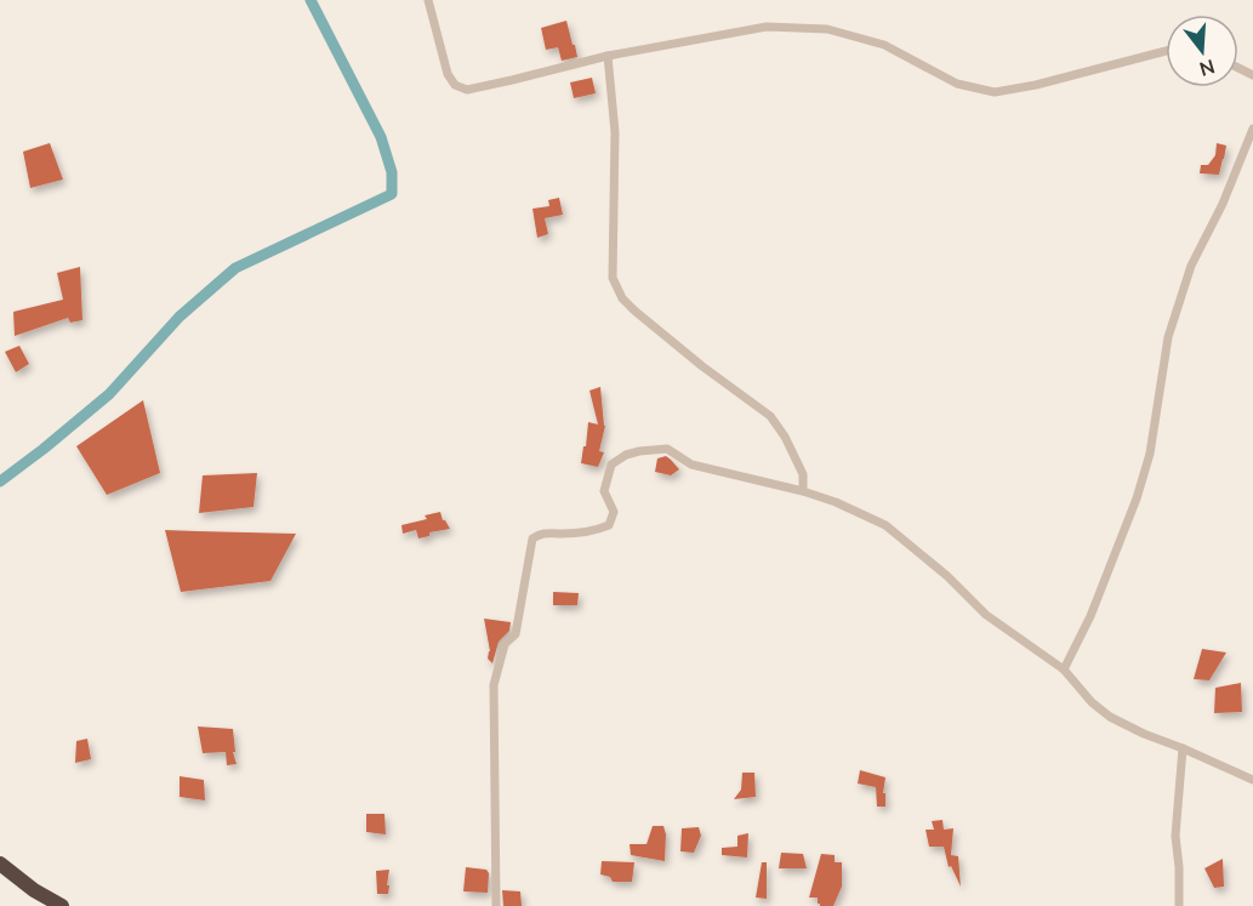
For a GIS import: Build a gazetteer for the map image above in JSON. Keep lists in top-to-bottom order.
{
  "north": "bottom"
}
